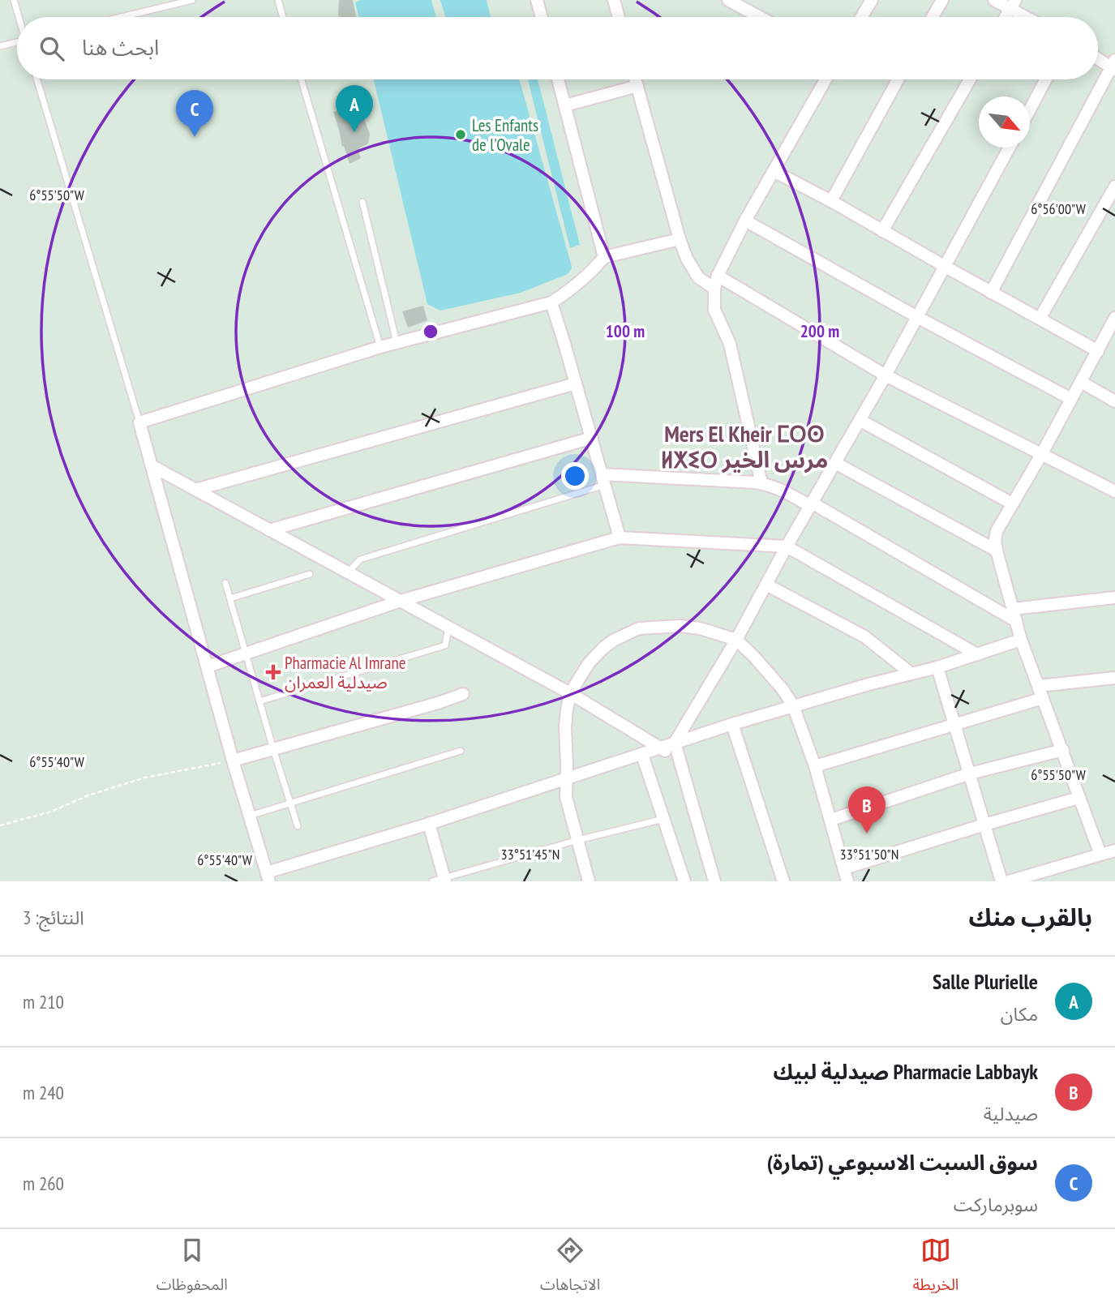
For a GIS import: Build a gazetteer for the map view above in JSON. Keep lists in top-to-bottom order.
{
  "districts": ["Mers El Kheir ⵎⵔⵙ ⵍⵅⵉⵔ مرس الخير"],
  "places": {
    "other": ["Les Enfants de l'Ovale"],
    "health": ["Pharmacie Al Imrane صيدلية العمران"]
  },
  "north": "bottom right",
  "page": {
    "search": "ابحث هنا",
    "pins": ["A", "C", "B"],
    "heading": ["بالقرب منك", "النتائج: 3"],
    "list": [
      {
        "mark": "A",
        "name": "Salle Plurielle",
        "note": "مكان",
        "value": "210 m"
      },
      {
        "mark": "B",
        "name": "Pharmacie Labbayk صيدلية لبيك",
        "note": "صيدلية",
        "value": "240 m"
      },
      {
        "mark": "C",
        "name": "سوق السبت الاسبوعي (تمارة)",
        "note": "سوبرماركت",
        "value": "260 m"
      }
    ],
    "nav": ["الخريطة", "الاتجاهات", "المحفوظات"]
  },
  "coordinates": [
    "6°55'50\"W",
    "6°56'00\"W",
    "6°55'40\"W",
    "33°51'45\"N",
    "33°51'50\"N"
  ],
  "rings": ["100 m", "200 m"]
}
